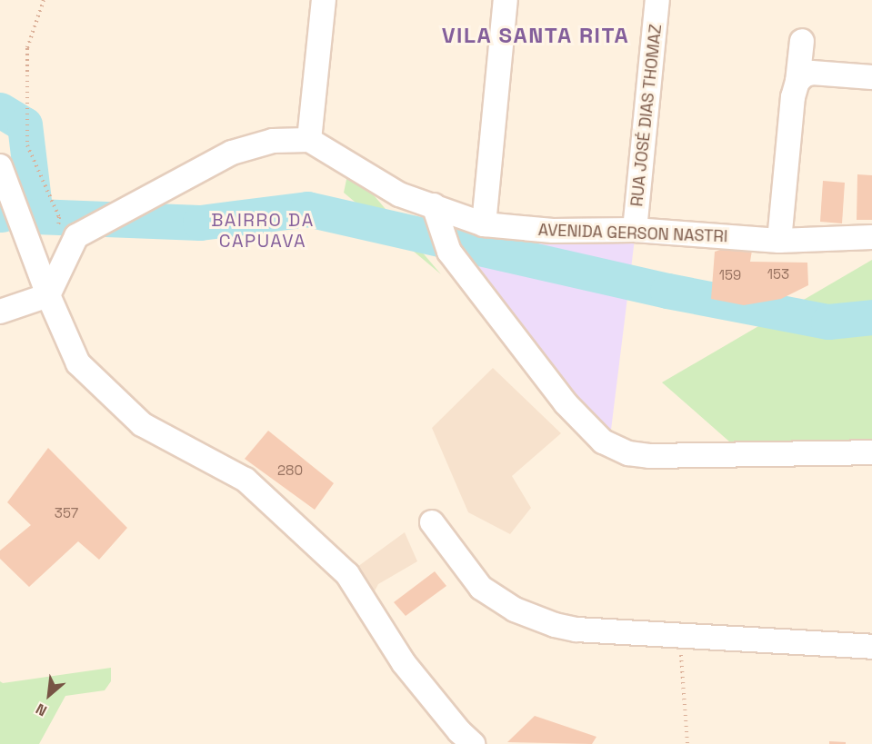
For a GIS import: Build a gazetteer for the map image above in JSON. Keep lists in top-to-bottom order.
{
  "streets": {
    "street": ["RUA JOSÉ DIAS THOMAZ", "AVENIDA GERSON NASTRI"]
  },
  "crossings": [
    ["RUA JOSÉ DIAS THOMAZ", "AVENIDA GERSON NASTRI"]
  ],
  "districts": ["VILA SANTA RITA", "BAIRRO DA CAPUAVA"],
  "house_numbers": [
    "153",
    "159",
    "280",
    "357"
  ],
  "north": "bottom left"
}
